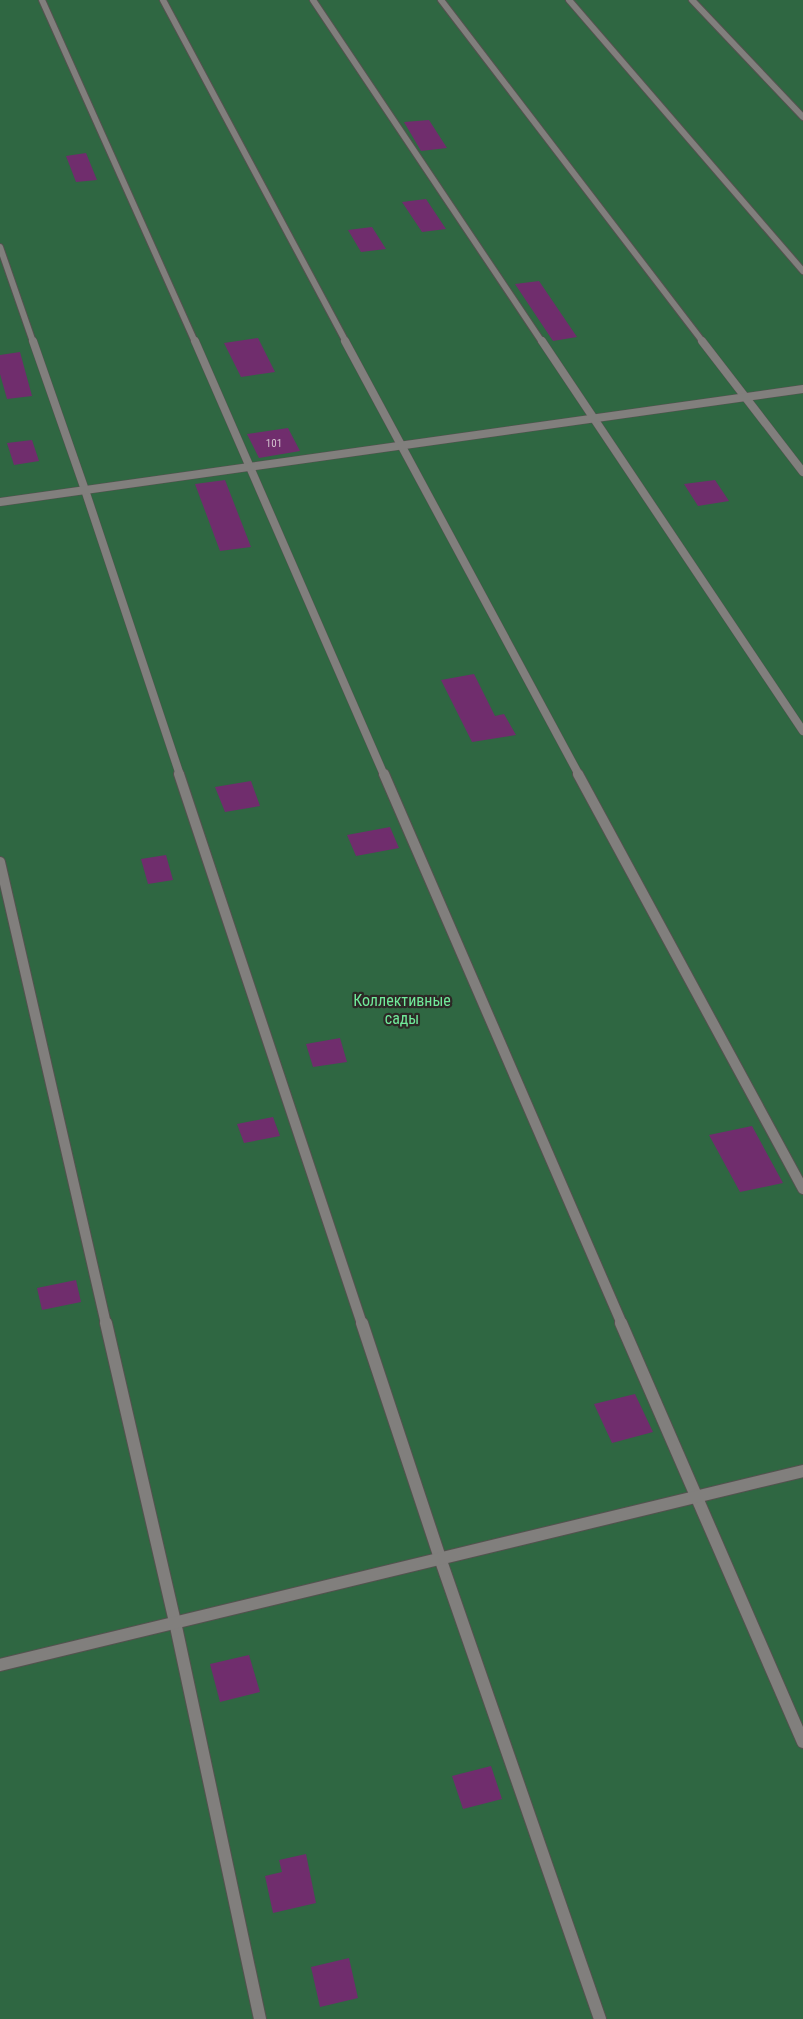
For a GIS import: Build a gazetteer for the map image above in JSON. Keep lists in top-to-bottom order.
{
  "parks": ["Коллективные сады"],
  "house_numbers": ["101"]
}
